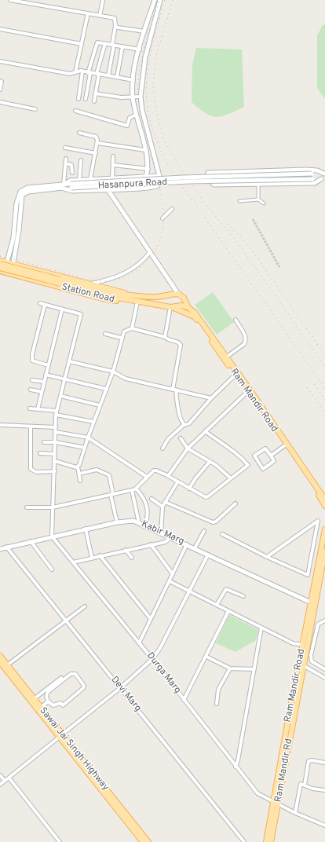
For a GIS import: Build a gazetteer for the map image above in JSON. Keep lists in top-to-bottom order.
{
  "streets": {
    "main road": [
      "Station Road",
      "Ram Mandir Road",
      "Sawai Jai Singh Highway",
      "Ram Mandir Rd"
    ],
    "street": [
      "Hasanpura Road",
      "Kabir Marg",
      "Durga Marg",
      "Devi Marg"
    ]
  },
  "crossings": [
    ["Hasanpura Road", "Station Road"],
    ["Station Road", "Ram Mandir Road"],
    ["Ram Mandir Road", "Kabir Marg"],
    ["Ram Mandir Road", "Ram Mandir Rd"],
    ["Kabir Marg", "Durga Marg"],
    ["Kabir Marg", "Devi Marg"],
    ["Kabir Marg", "Ram Mandir Rd"],
    ["Durga Marg", "Ram Mandir Rd"]
  ]
}
